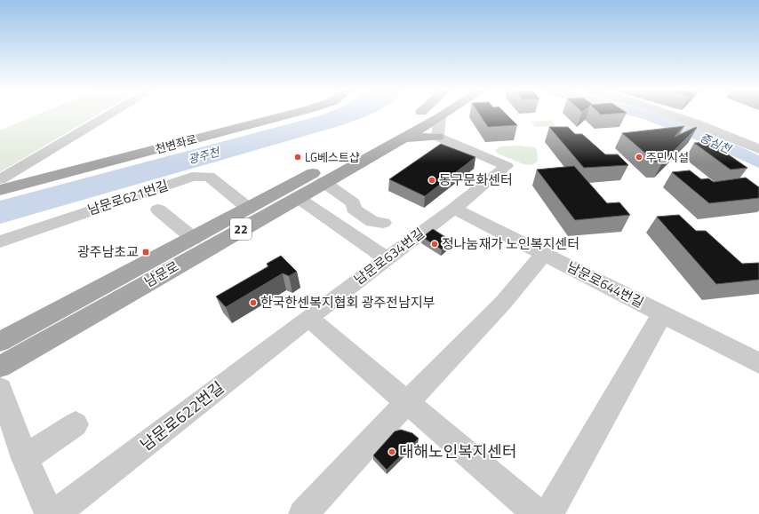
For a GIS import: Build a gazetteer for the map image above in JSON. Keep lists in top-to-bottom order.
{
  "streets": {
    "main road": ["천변좌로", "22", "남문로"],
    "street": [
      "남문로621번길",
      "남문로634번길",
      "남문로644번길",
      "남문로622번길"
    ]
  },
  "crossings": [
    ["남문로621번길", "남문로"],
    ["남문로634번길", "남문로644번길"],
    ["남문로634번길", "남문로622번길"]
  ],
  "water": ["증심천", "광주천"],
  "places": {
    "other": [
      "LG베스트샵",
      "주민시설",
      "동구문화센터",
      "정나눔재가 노인복지센터",
      "한국한센복지협회 광주전남지부",
      "대해노인복지센터"
    ],
    "transit": ["광주남초교"]
  }
}
